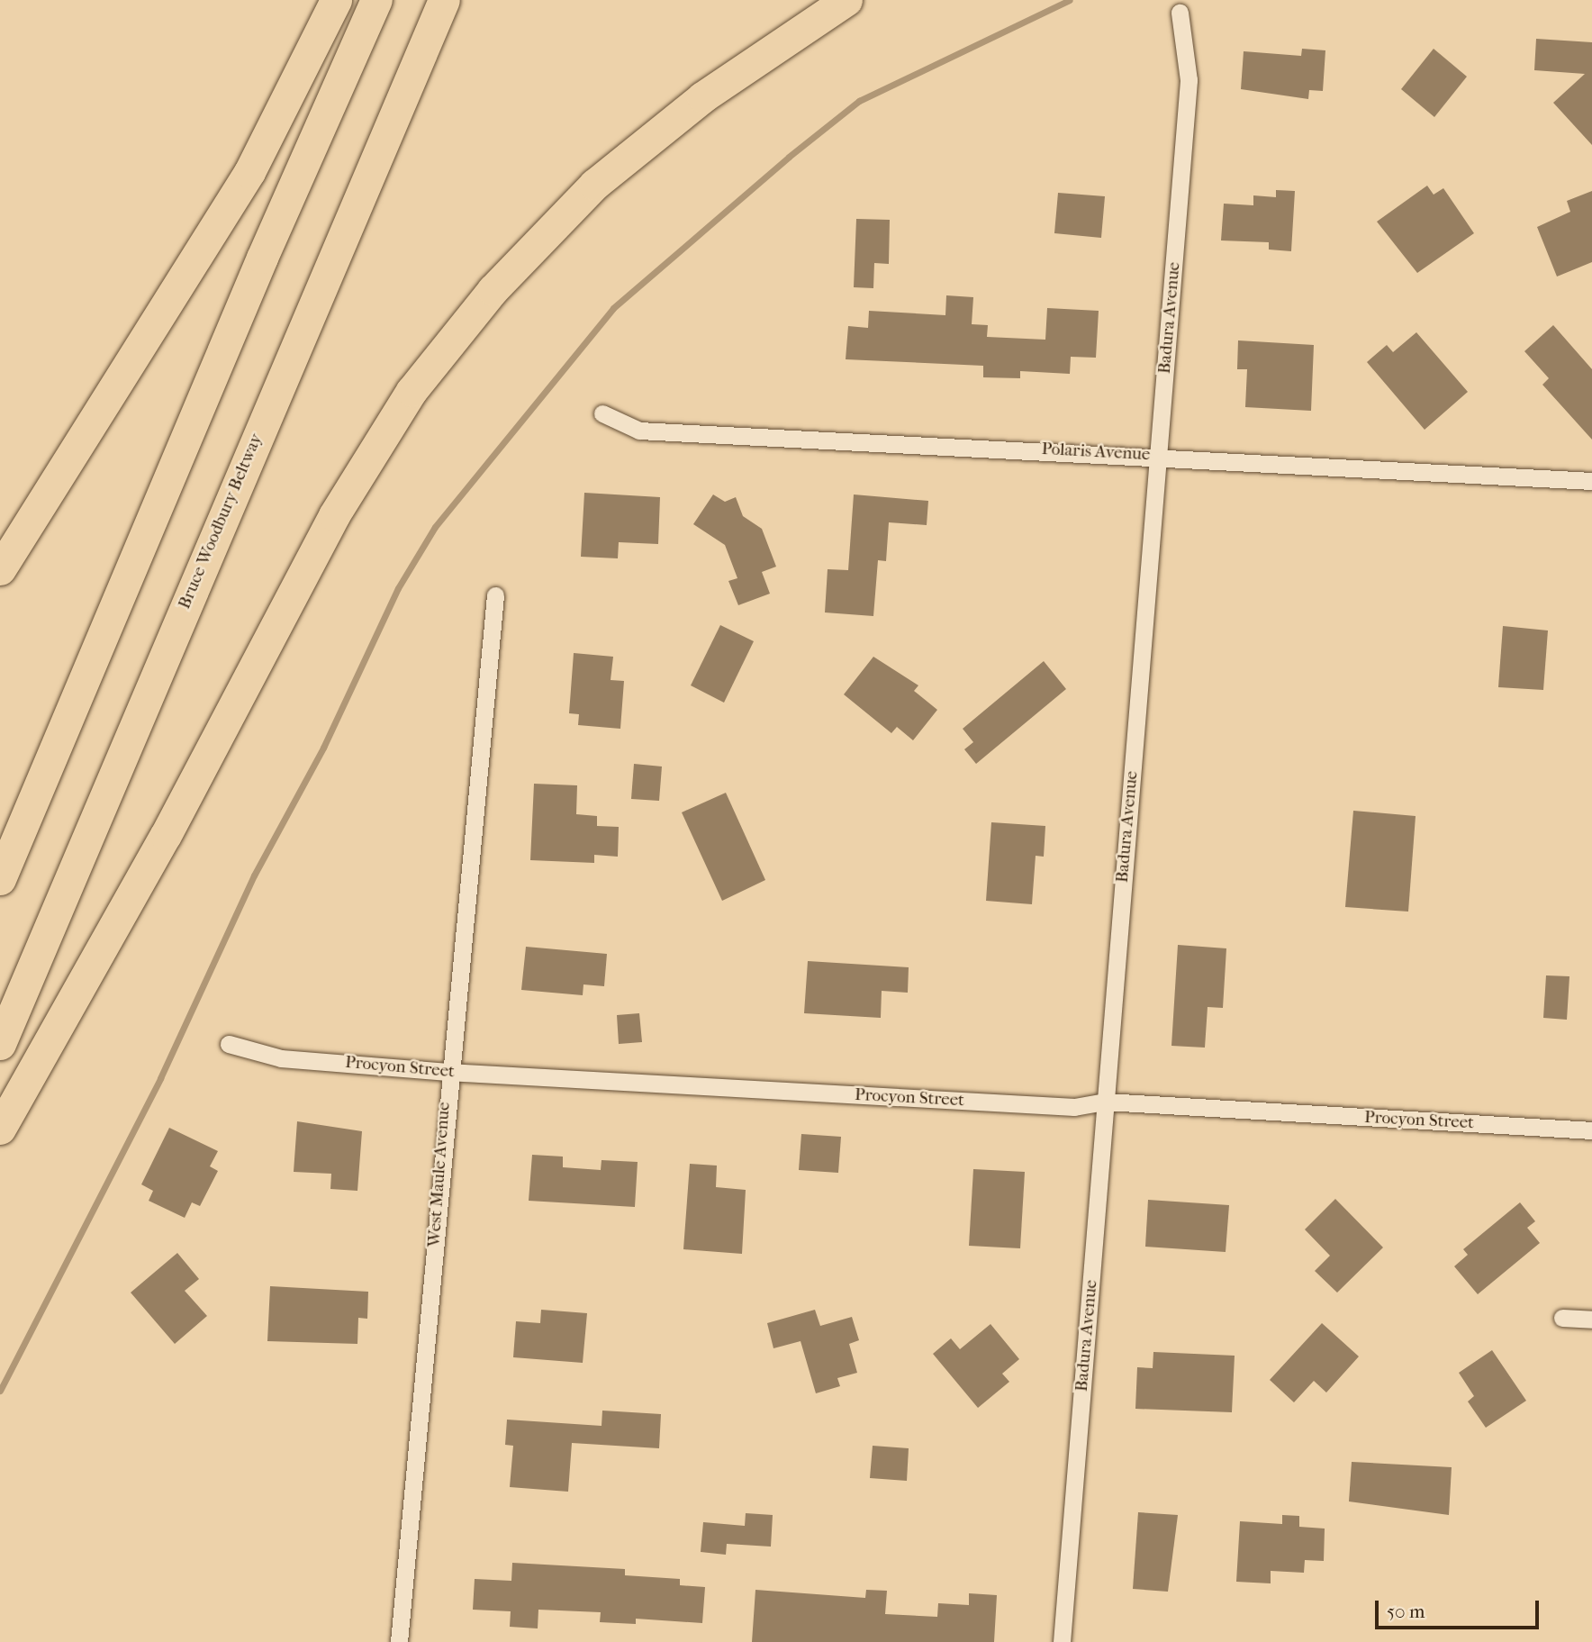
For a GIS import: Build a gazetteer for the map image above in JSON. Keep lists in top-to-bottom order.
{
  "streets": {
    "highway": ["Bruce Woodbury Beltway"],
    "street": [
      "Badura Avenue",
      "Polaris Avenue",
      "Procyon Street",
      "West Maule Avenue"
    ]
  },
  "crossings": [
    ["Badura Avenue", "Polaris Avenue"],
    ["Badura Avenue", "Procyon Street"],
    ["Procyon Street", "West Maule Avenue"]
  ],
  "scale_bar": "50 m"
}
